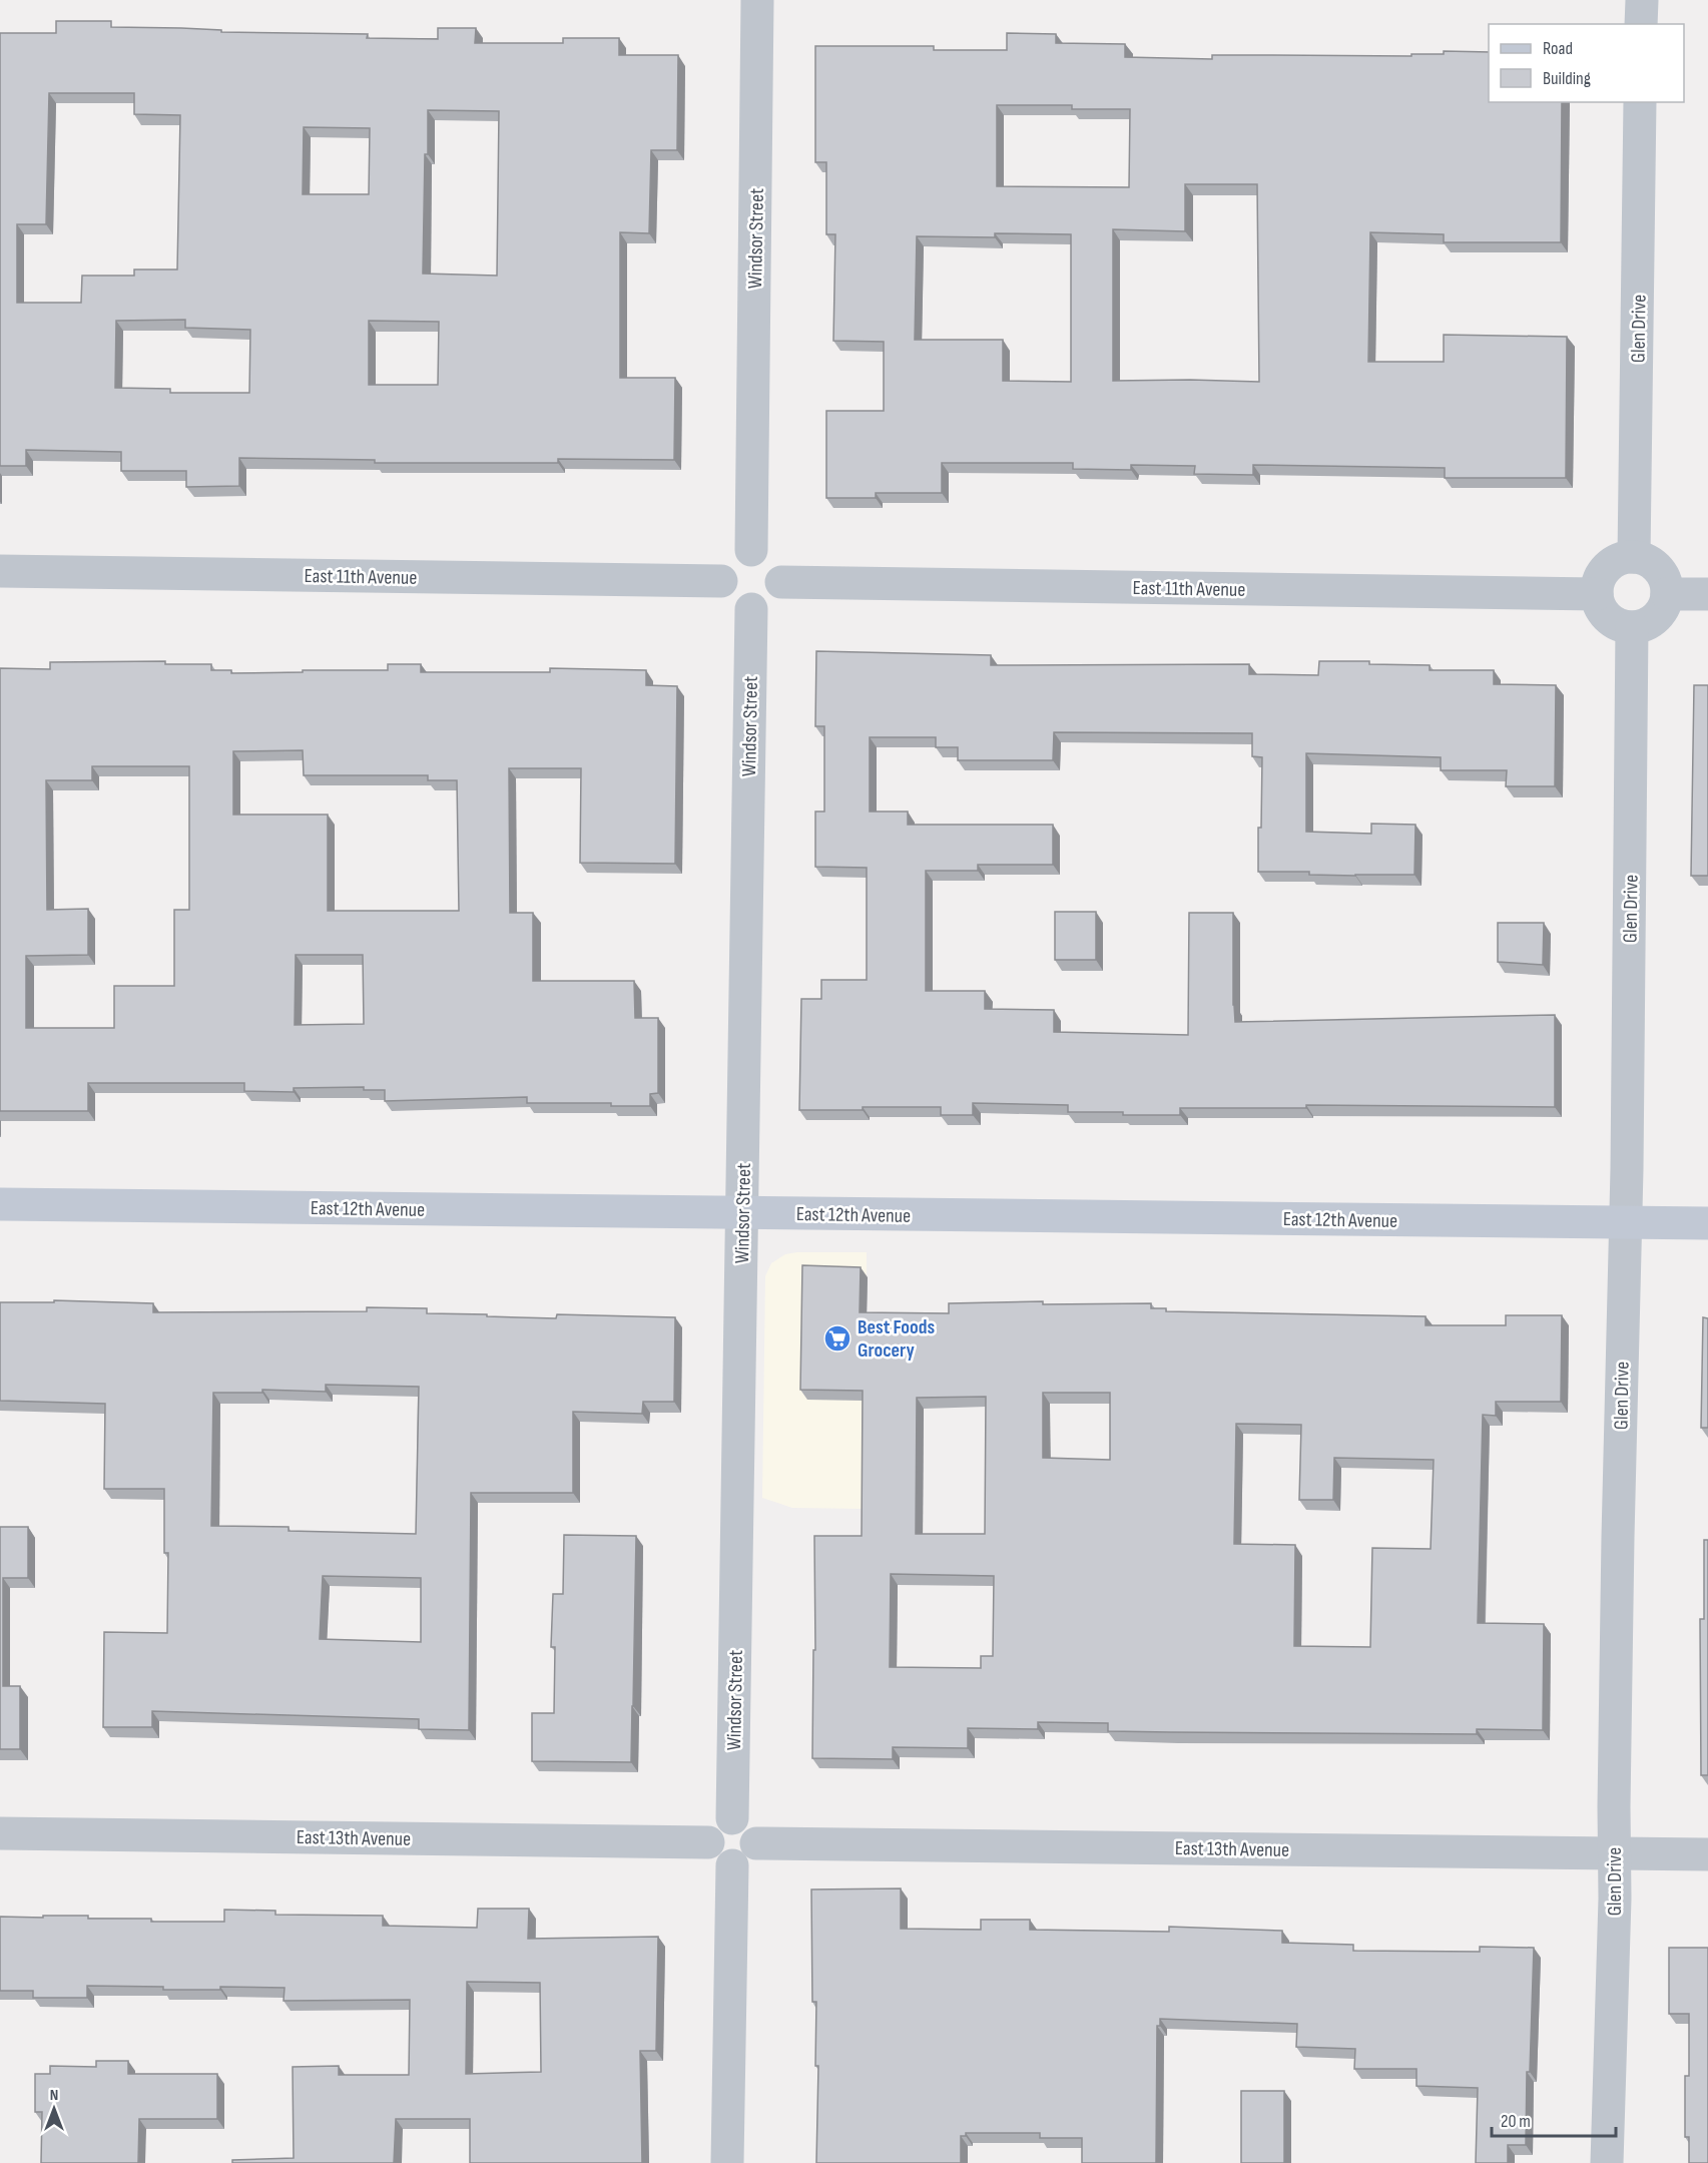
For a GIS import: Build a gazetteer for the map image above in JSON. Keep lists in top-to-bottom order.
{
  "streets": {
    "street": [
      "Windsor Street",
      "Glen Drive",
      "East 11th Avenue",
      "East 12th Avenue",
      "East 13th Avenue"
    ]
  },
  "crossings": [
    ["Windsor Street", "East 11th Avenue"],
    ["Windsor Street", "East 12th Avenue"],
    ["Windsor Street", "East 13th Avenue"],
    ["Glen Drive", "East 11th Avenue"],
    ["Glen Drive", "East 12th Avenue"],
    ["Glen Drive", "East 13th Avenue"]
  ],
  "places": {
    "supermarket": ["Best Foods Grocery"]
  },
  "legend": ["Road", "Building"],
  "scale_bar": "20 m",
  "north": "top"
}
